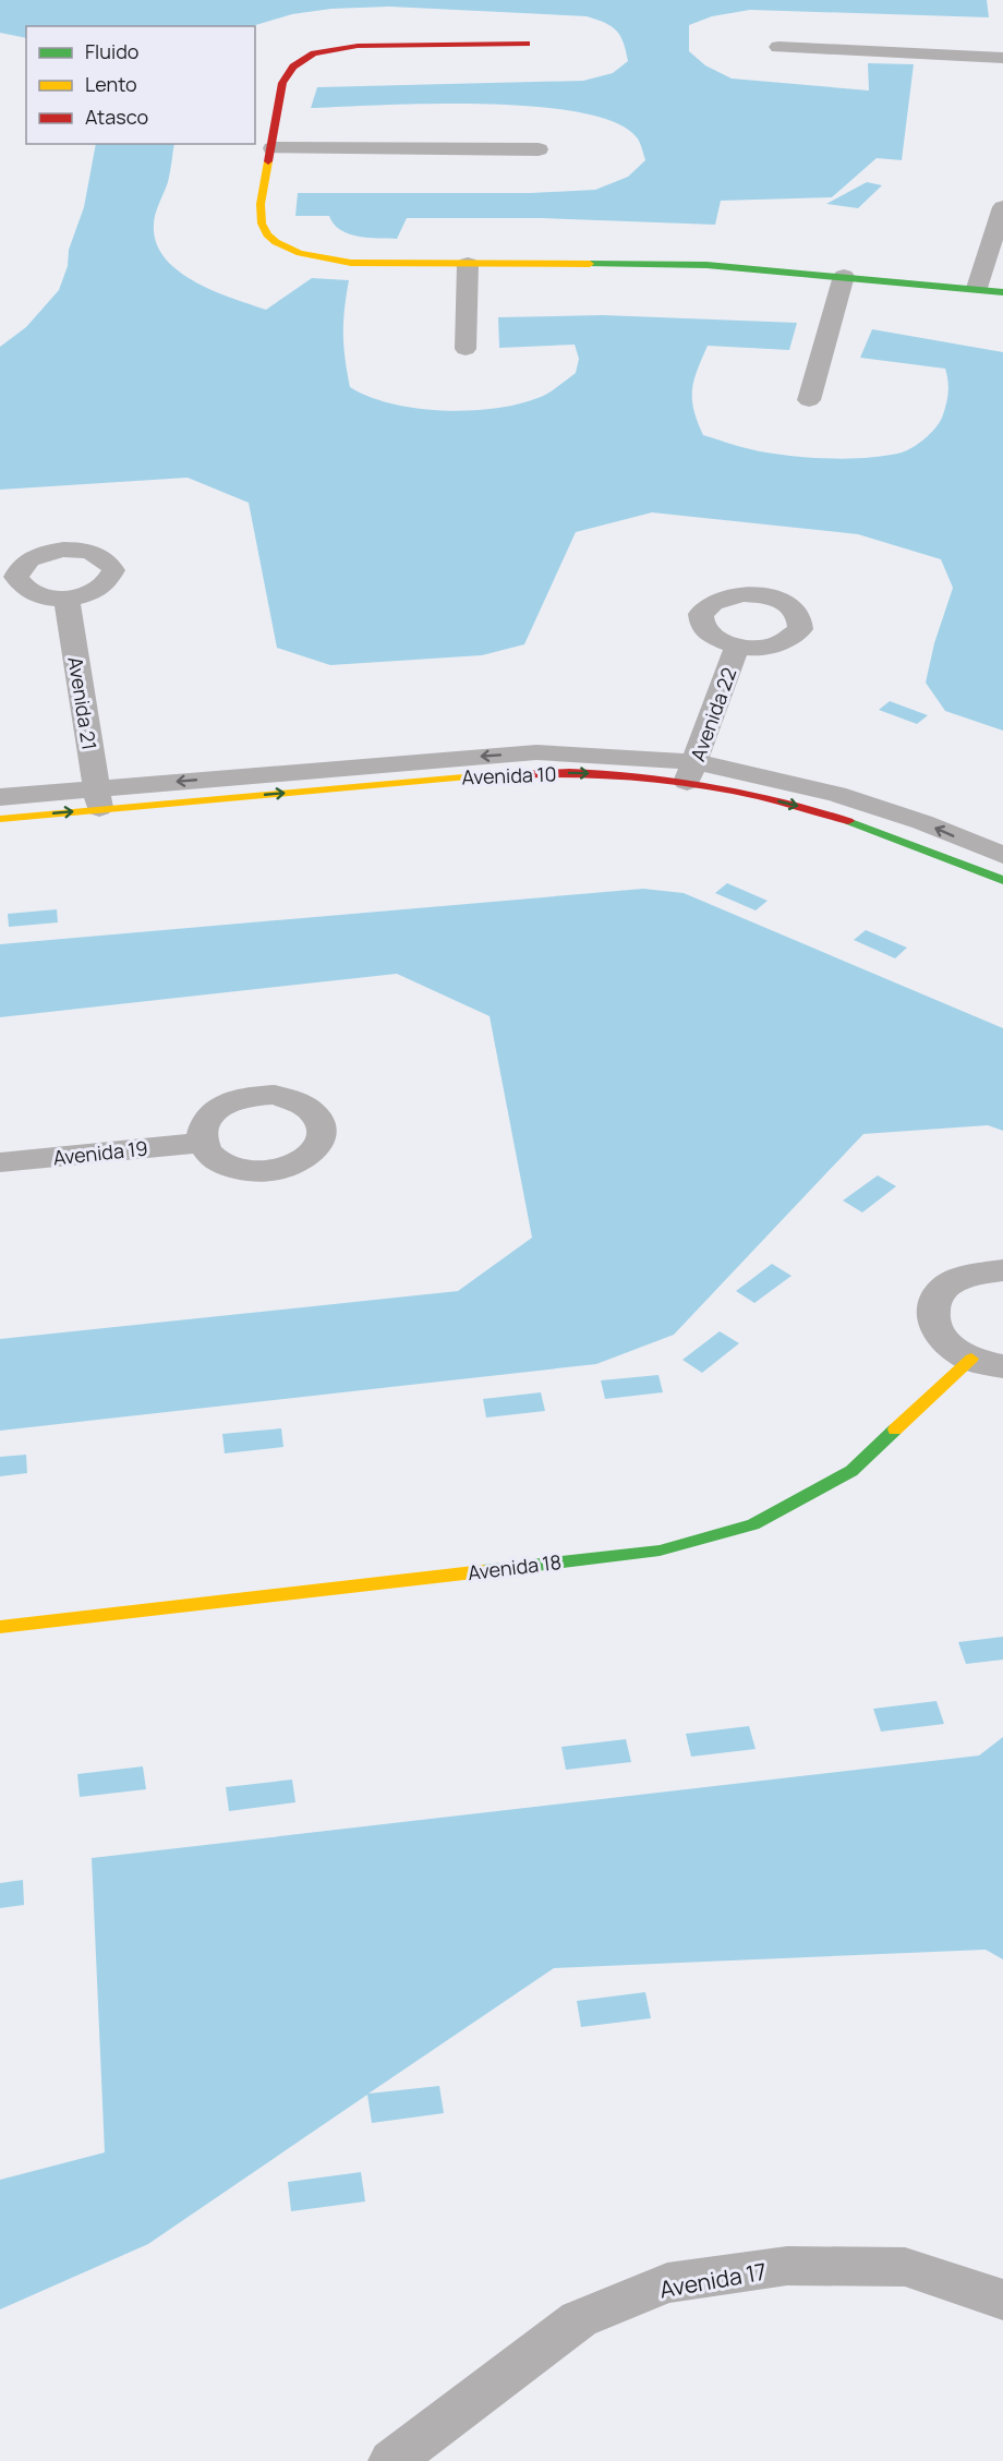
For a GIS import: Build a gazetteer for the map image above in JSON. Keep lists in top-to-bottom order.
{
  "streets": {
    "street": [
      "Avenida 21",
      "Avenida 22",
      "Avenida 10",
      "Avenida 19",
      "Avenida 18",
      "Avenida 17"
    ]
  },
  "crossings": [
    ["Avenida 21", "Avenida 10"],
    ["Avenida 22", "Avenida 10"]
  ],
  "legend": ["Fluido", "Lento", "Atasco"]
}
